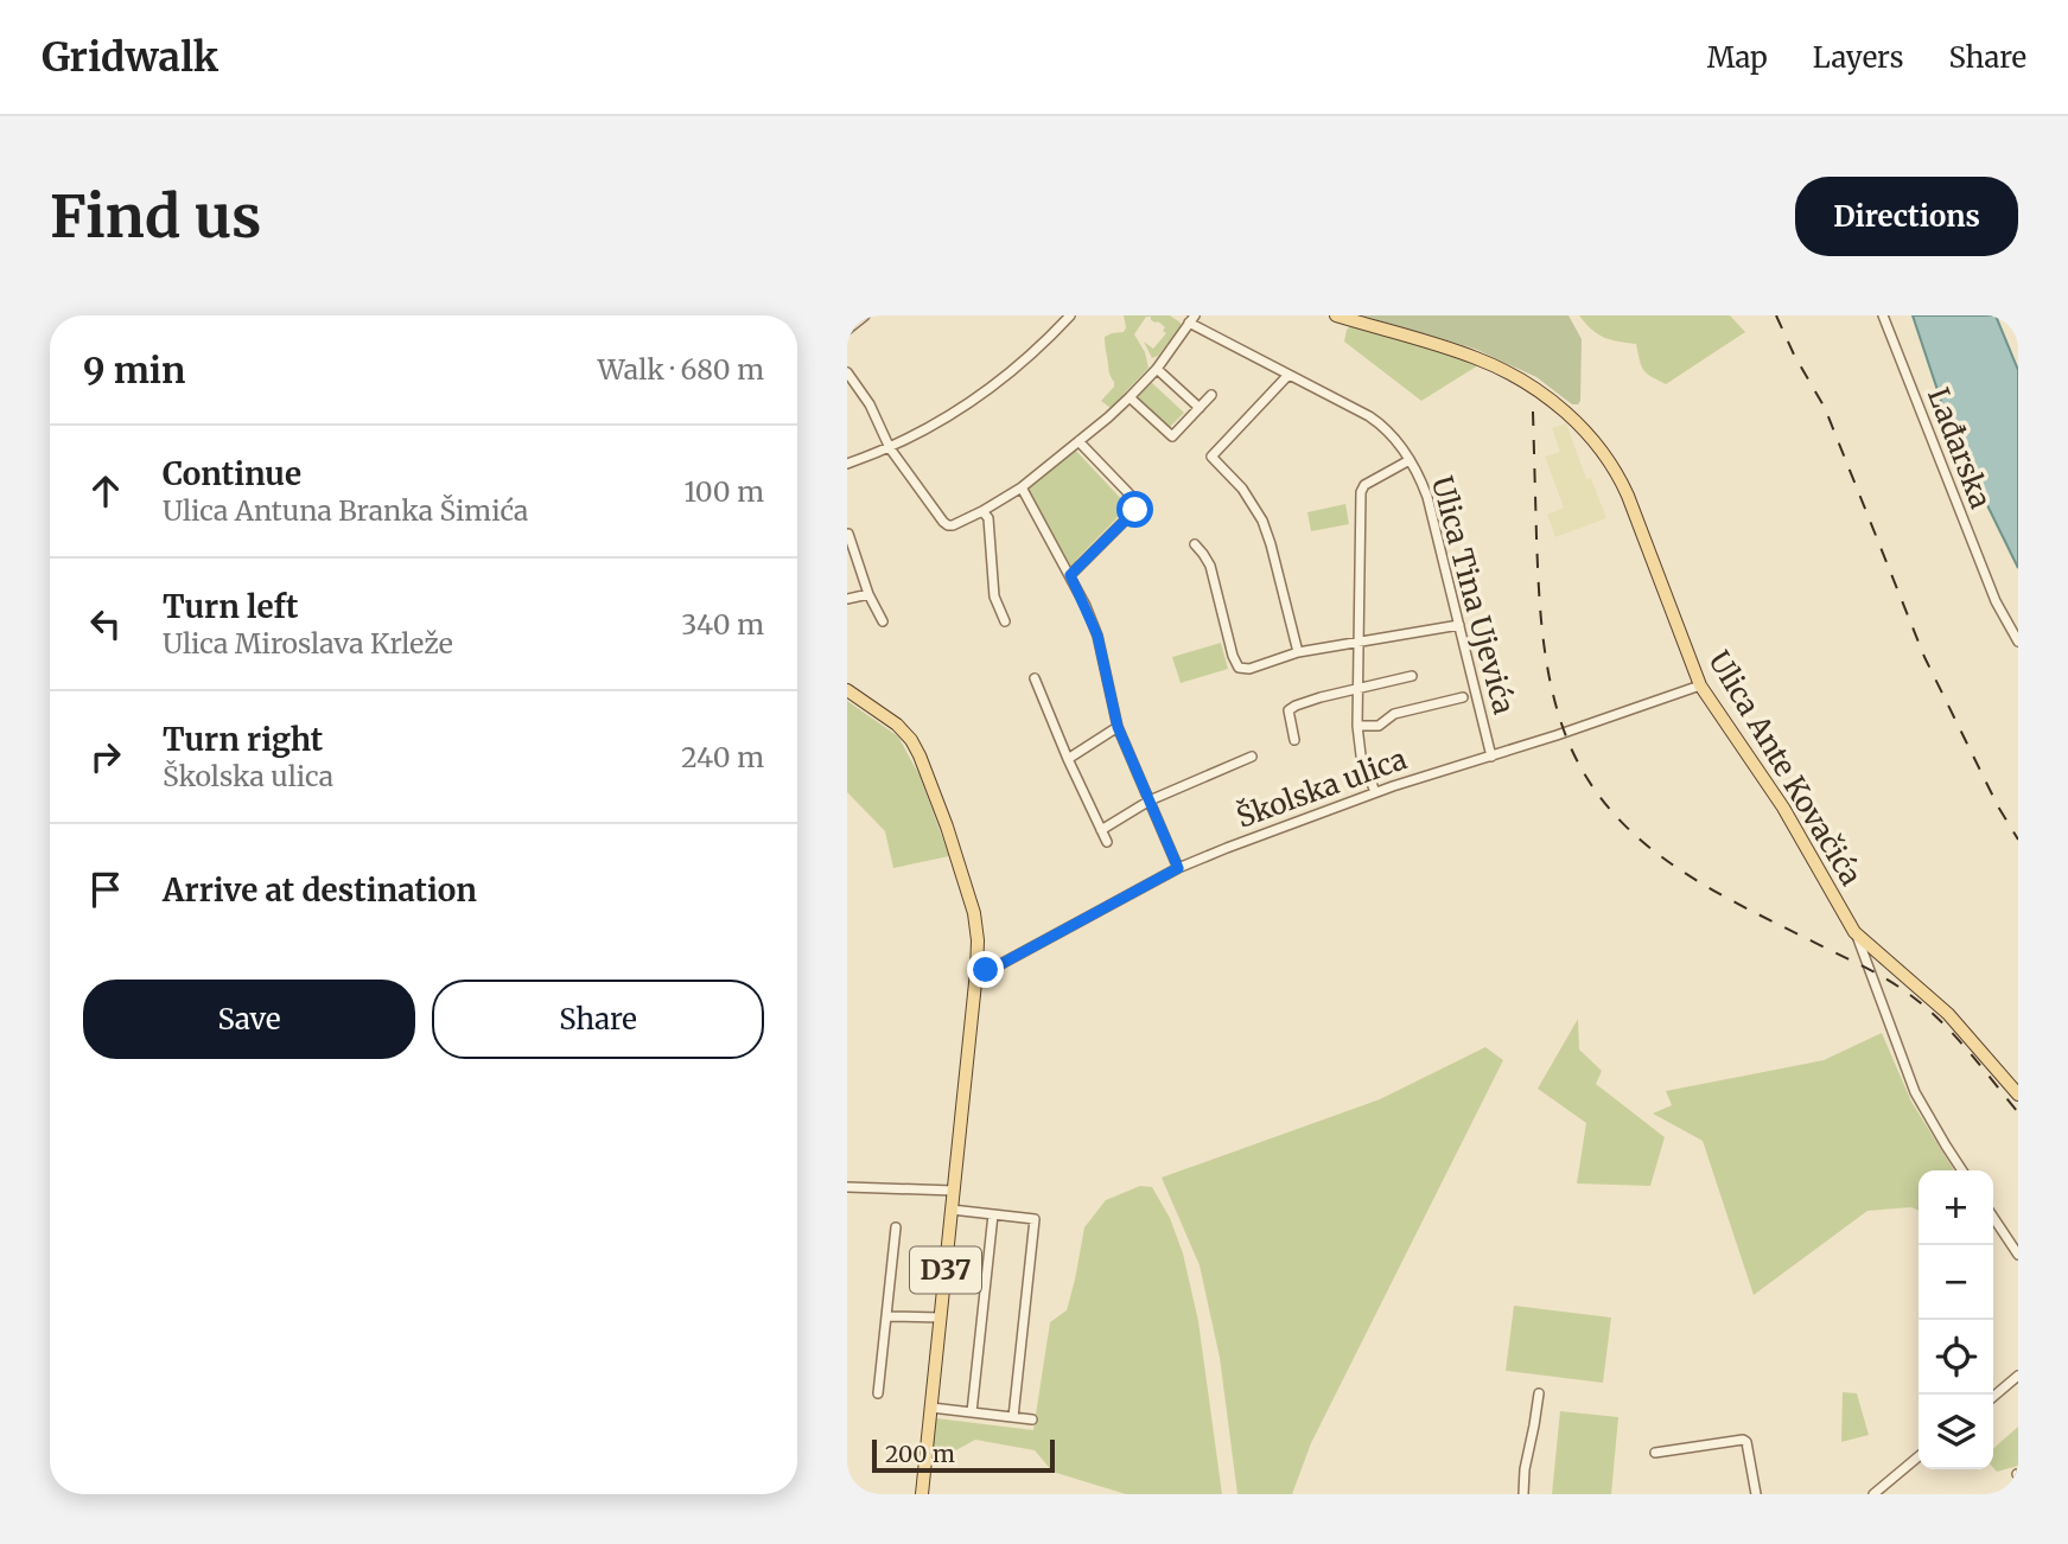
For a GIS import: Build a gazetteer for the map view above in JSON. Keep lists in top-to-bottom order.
{
  "streets": {
    "main road": ["Ulica Ante Kovačića", "D37"],
    "street": ["Lađarska", "Ulica Tina Ujevića", "Školska ulica"]
  },
  "crossings": [
    ["Ulica Tina Ujevića", "Školska ulica"],
    ["Ulica Ante Kovačića", "Školska ulica"],
    ["Školska ulica", "D37"]
  ],
  "scale_bar": "200 m",
  "page": {
    "header": "Gridwalk",
    "nav": ["Map", "Layers", "Share"],
    "buttons": [
      "Directions",
      ["Save", "Share"]
    ],
    "title": "Find us",
    "heading": ["9 min", "Walk · 680 m"],
    "list": [
      ["Continue", "Ulica Antuna Branka Šimića", "100 m"],
      ["Turn left", "Ulica Miroslava Krleže", "340 m"],
      ["Turn right", "Školska ulica", "240 m"],
      "Arrive at destination"
    ],
    "map_buttons": ["+", "−"],
    "scale": "200 m"
  }
}
